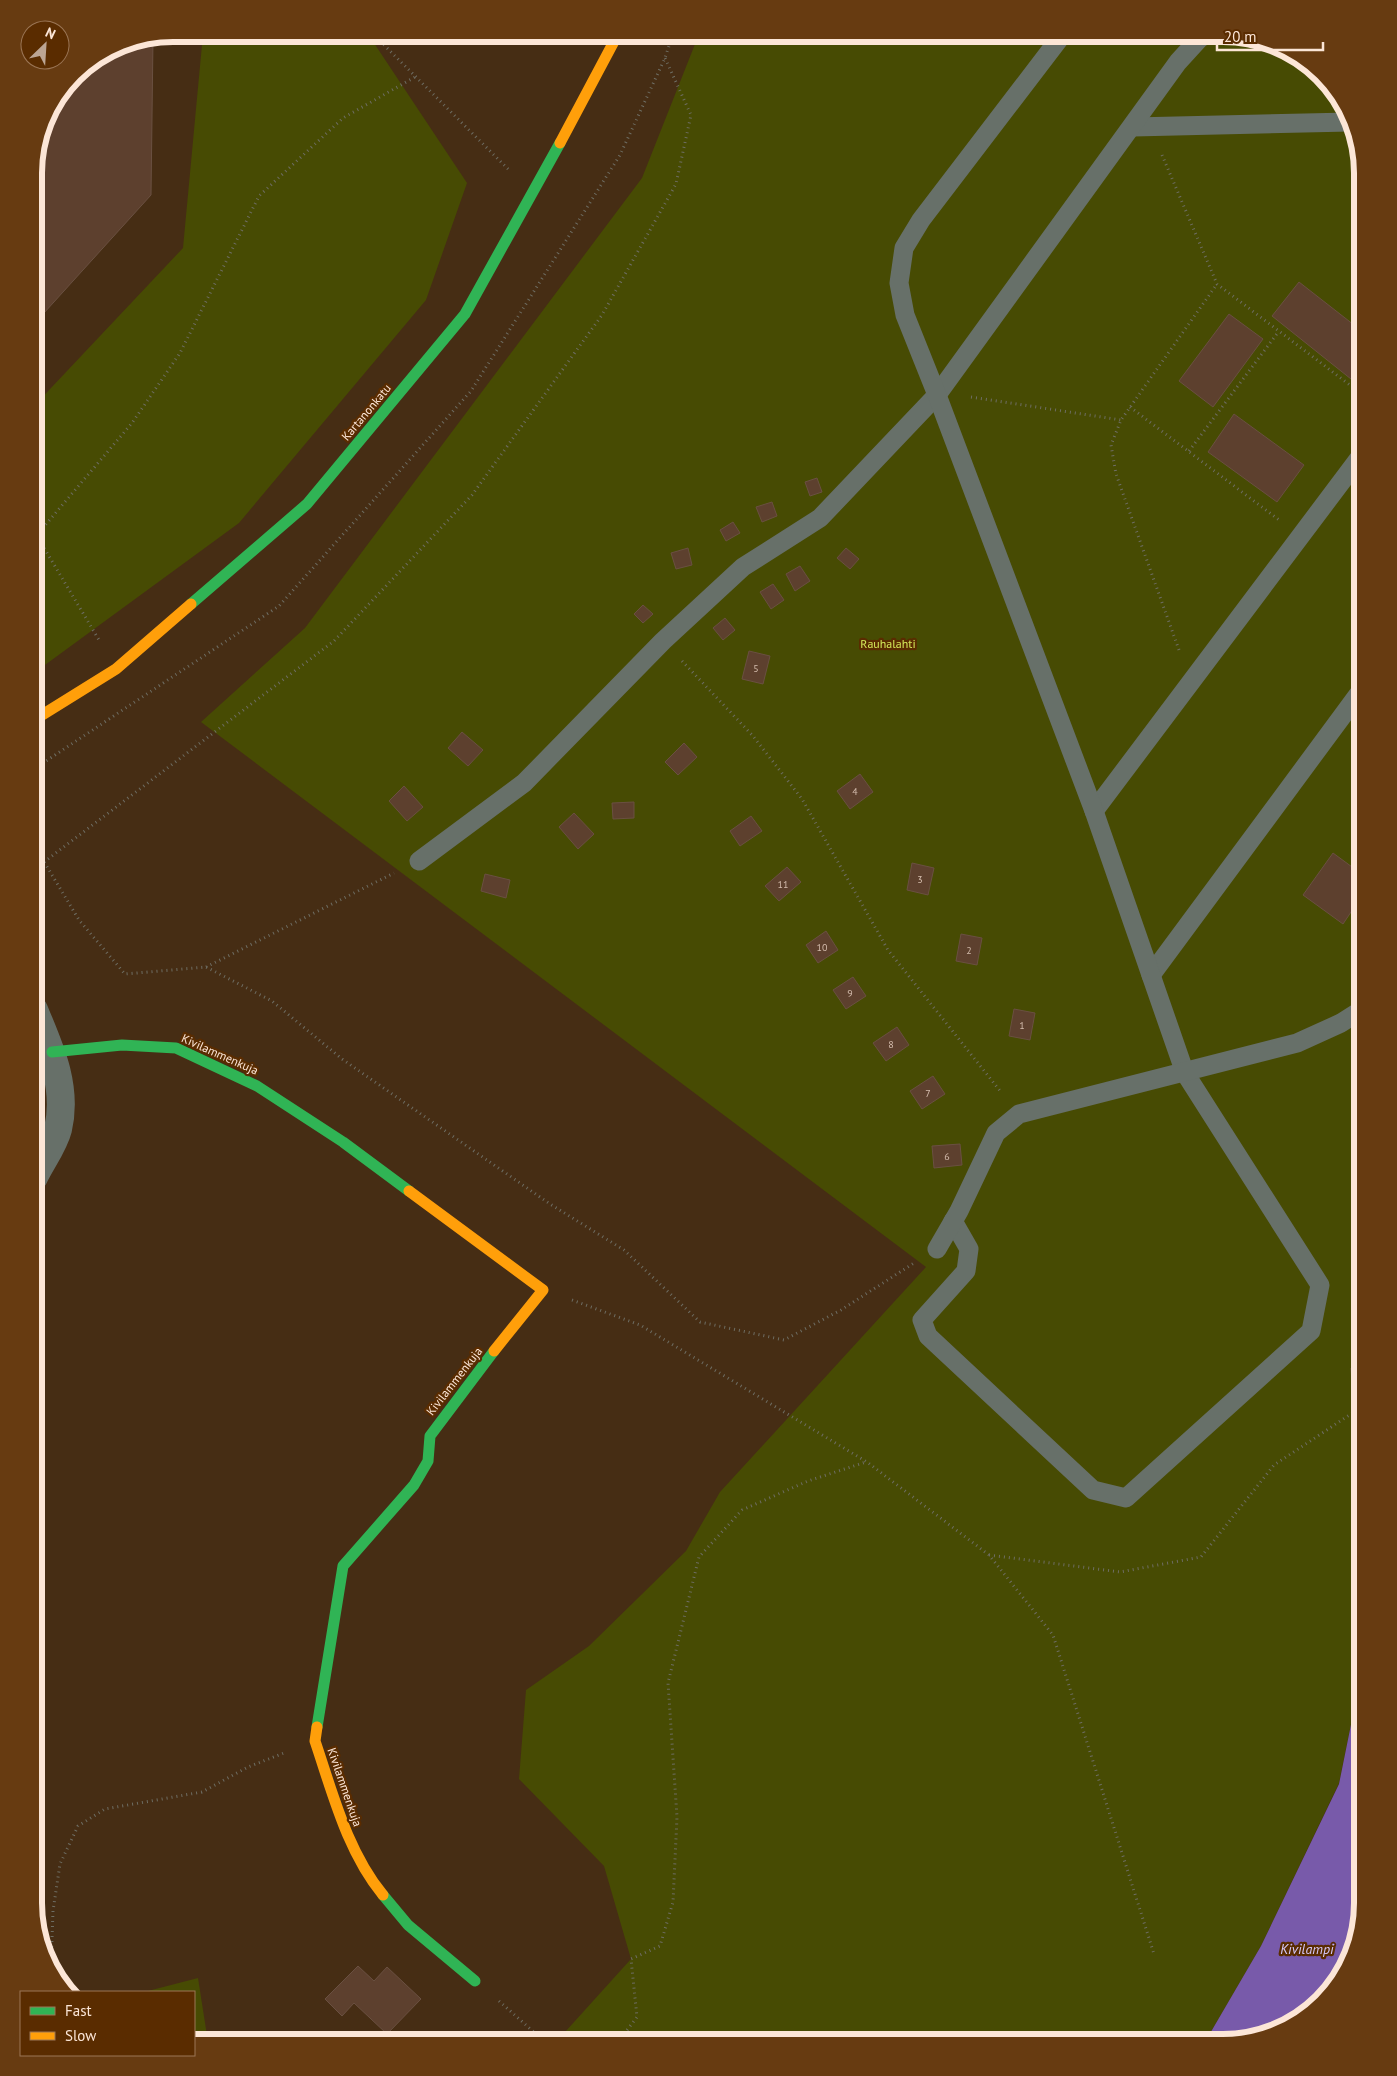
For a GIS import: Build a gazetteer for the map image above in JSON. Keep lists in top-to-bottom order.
{
  "streets": {
    "street": ["Kartanonkatu", "Kivilammenkuja"]
  },
  "water": ["Kivilampi"],
  "parks": ["Rauhalahti"],
  "house_numbers": [
    "5",
    "4",
    "3",
    "11",
    "10",
    "2",
    "9",
    "1",
    "8",
    "7",
    "6"
  ],
  "legend": ["Fast", "Slow"],
  "scale_bar": "20 m",
  "north": "top right"
}
